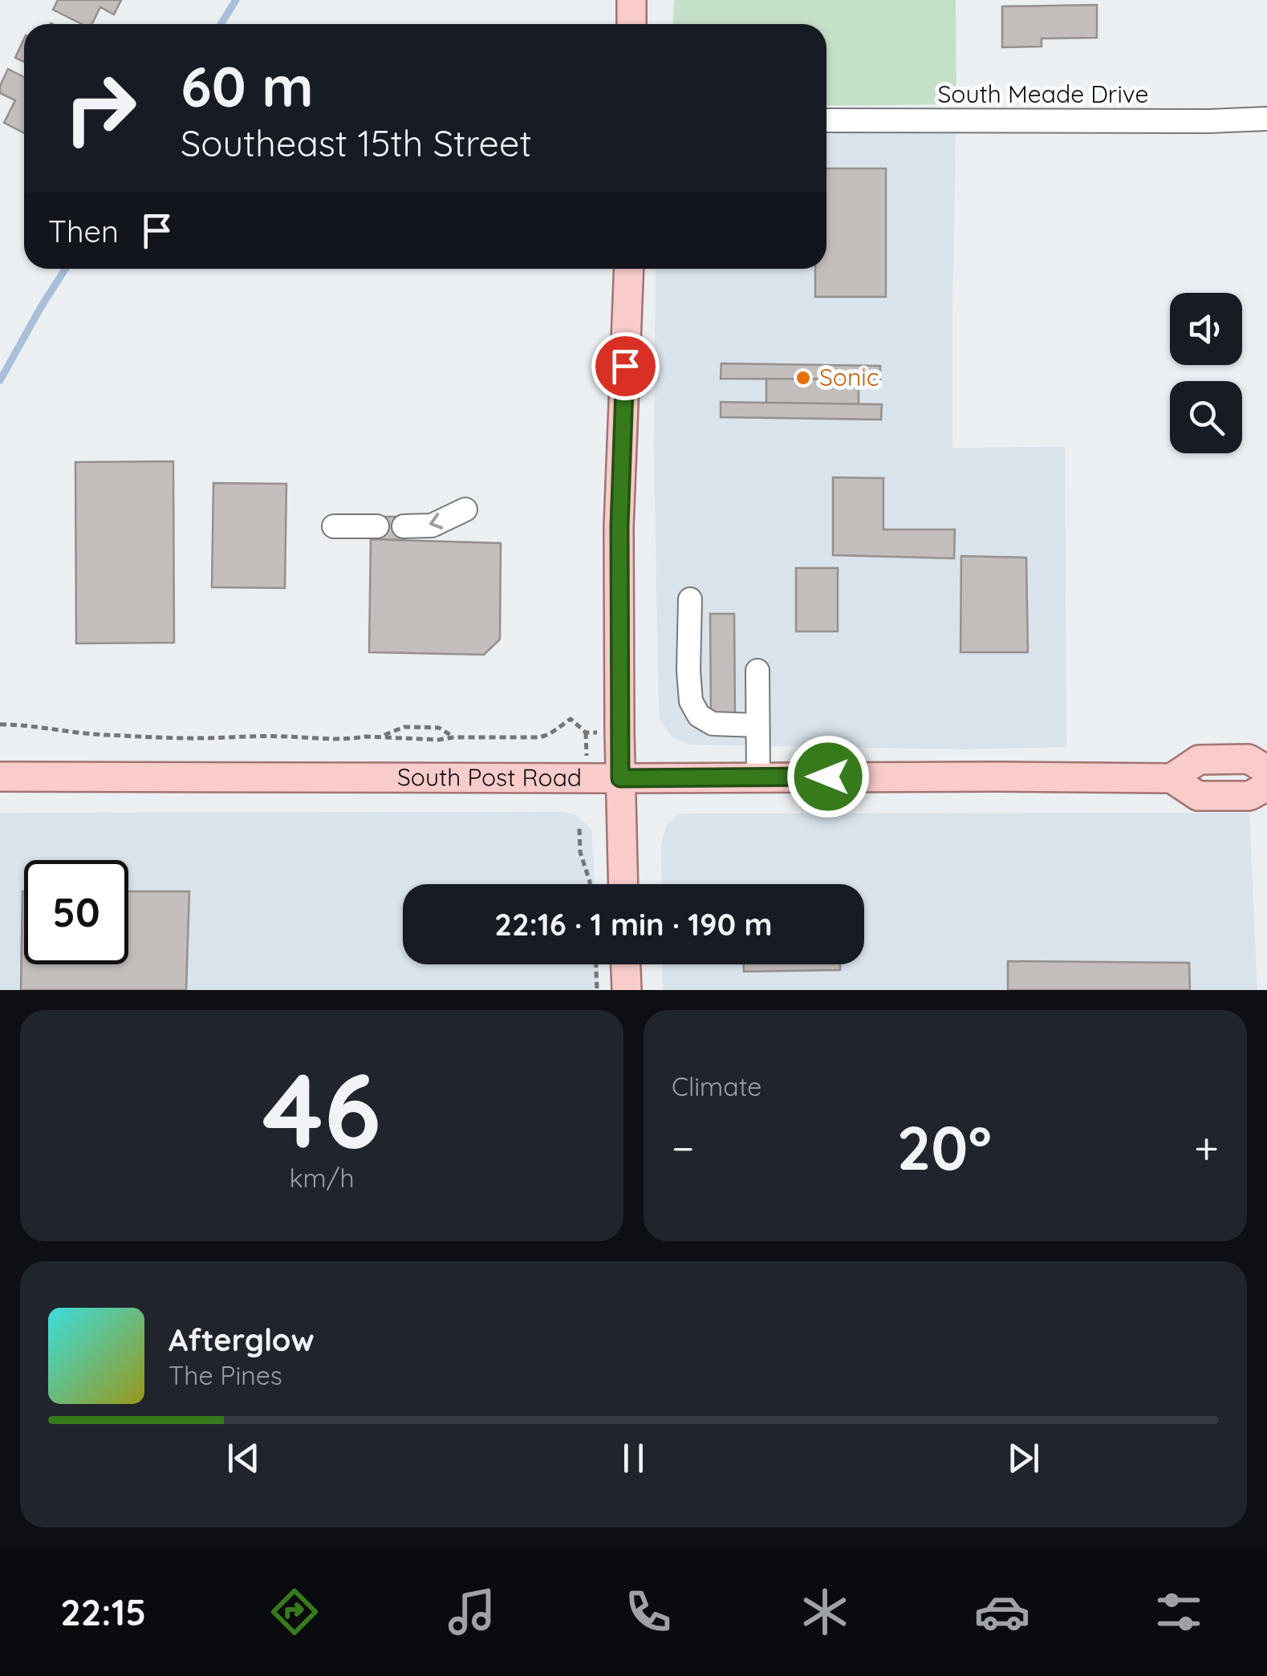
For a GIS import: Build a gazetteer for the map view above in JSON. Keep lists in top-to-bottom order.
{
  "streets": {
    "main road": ["South Post Road"],
    "street": ["South Meade Drive"]
  },
  "places": ["Sonic"],
  "page": {
    "turn": ["60 m", "Southeast 15th Street"],
    "then": "Then",
    "limit": "50",
    "trip": "22:16 · 1 min · 190 m",
    "tile": [
      ["46", "km/h"],
      "Climate"
    ],
    "heat": ["−", "20°", "+"],
    "song": ["Afterglow", "The Pines"],
    "tabs": "22:15"
  }
}
